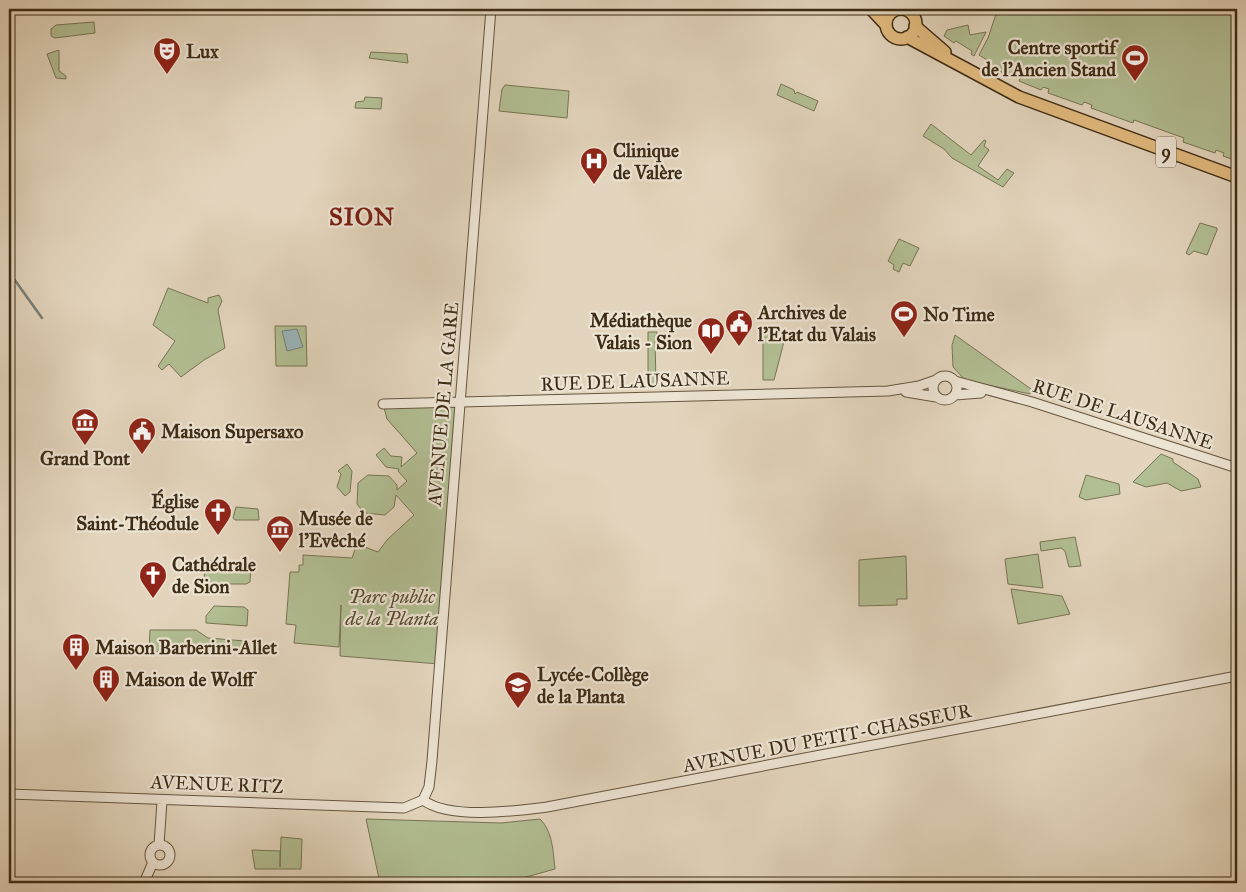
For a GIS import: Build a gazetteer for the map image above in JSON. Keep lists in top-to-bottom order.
{
  "streets": {
    "main road": ["9"],
    "street": [
      "RUE DE LAUSANNE",
      "AVENUE DE LA GARE",
      "AVENUE DU PETIT-CHASSEUR",
      "AVENUE RITZ"
    ]
  },
  "crossings": [
    ["RUE DE LAUSANNE", "AVENUE DE LA GARE"],
    ["AVENUE DE LA GARE", "AVENUE DU PETIT-CHASSEUR"],
    ["AVENUE DE LA GARE", "AVENUE RITZ"],
    ["AVENUE DU PETIT-CHASSEUR", "AVENUE RITZ"]
  ],
  "districts": ["SION"],
  "parks": ["Parc public de la Planta"],
  "places": {
    "theatre": ["Lux"],
    "sports": ["Centre sportif de l'Ancien Stand", "No Time"],
    "hospital": ["Clinique de Valère"],
    "public building": ["Archives de l'Etat du Valais", "Maison Supersaxo"],
    "library": ["Médiathèque Valais - Sion"],
    "museum": ["Grand Pont", "Musée de l'Evêché"],
    "church": ["Église Saint-Théodule", "Cathédrale de Sion"],
    "building": ["Maison Barberini-Allet", "Maison de Wolff"],
    "school or university": ["Lycée-Collège de la Planta"]
  }
}
